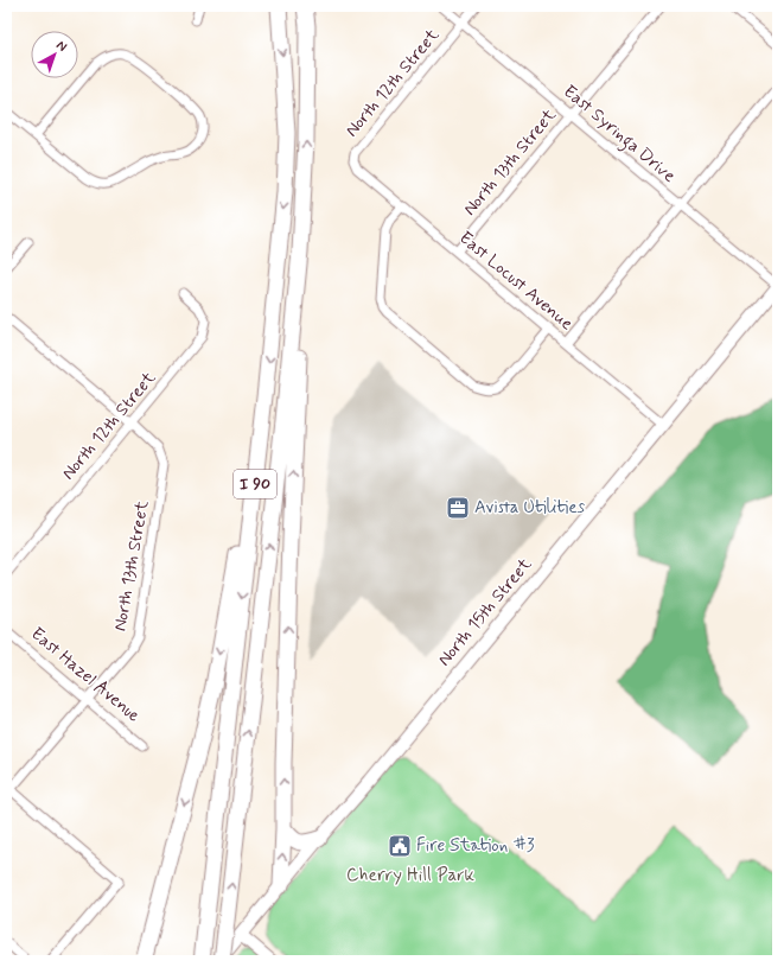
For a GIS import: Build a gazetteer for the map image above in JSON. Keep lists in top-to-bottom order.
{
  "streets": {
    "highway": ["I 90"],
    "main road": ["North 15th Street"],
    "street": [
      "North 12th Street",
      "East Syringa Drive",
      "North 13th Street",
      "East Locust Avenue",
      "East Hazel Avenue"
    ]
  },
  "crossings": [
    ["North 12th Street", "East Syringa Drive"],
    ["North 12th Street", "North 13th Street"],
    ["North 12th Street", "East Locust Avenue"],
    ["East Syringa Drive", "North 13th Street"],
    ["East Syringa Drive", "North 15th Street"],
    ["North 13th Street", "East Locust Avenue"],
    ["North 13th Street", "East Hazel Avenue"],
    ["East Locust Avenue", "North 15th Street"],
    ["I 90", "North 15th Street"]
  ],
  "parks": ["Cherry Hill Park"],
  "places": {
    "office": ["Avista Utilities"],
    "public building": ["Fire Station #3"]
  },
  "north": "top right"
}
